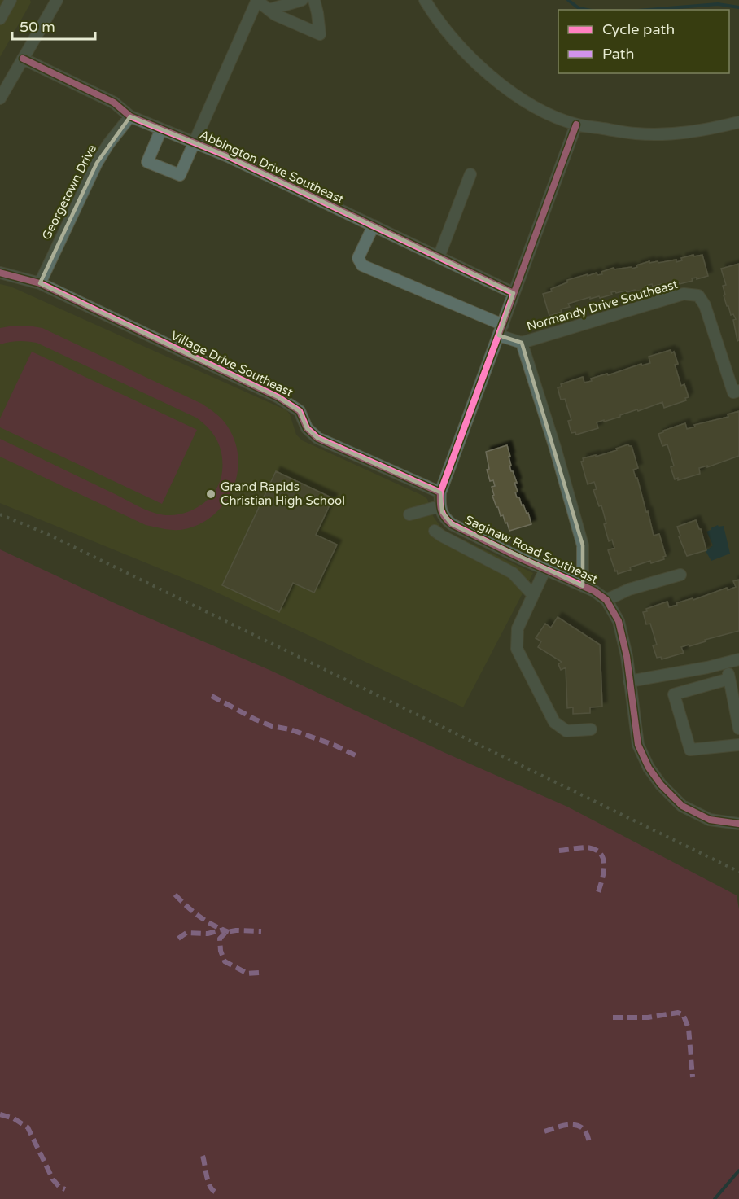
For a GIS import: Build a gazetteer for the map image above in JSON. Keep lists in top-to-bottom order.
{
  "streets": {
    "street": [
      "Abbington Drive Southeast",
      "Georgetown Drive",
      "Normandy Drive Southeast",
      "Village Drive Southeast",
      "Saginaw Road Southeast"
    ]
  },
  "crossings": [
    ["Abbington Drive Southeast", "Georgetown Drive"],
    ["Abbington Drive Southeast", "Normandy Drive Southeast"],
    ["Georgetown Drive", "Village Drive Southeast"],
    ["Normandy Drive Southeast", "Saginaw Road Southeast"]
  ],
  "places": ["Grand Rapids Christian High School"],
  "legend": ["Cycle path", "Path"],
  "scale_bar": "50 m"
}
